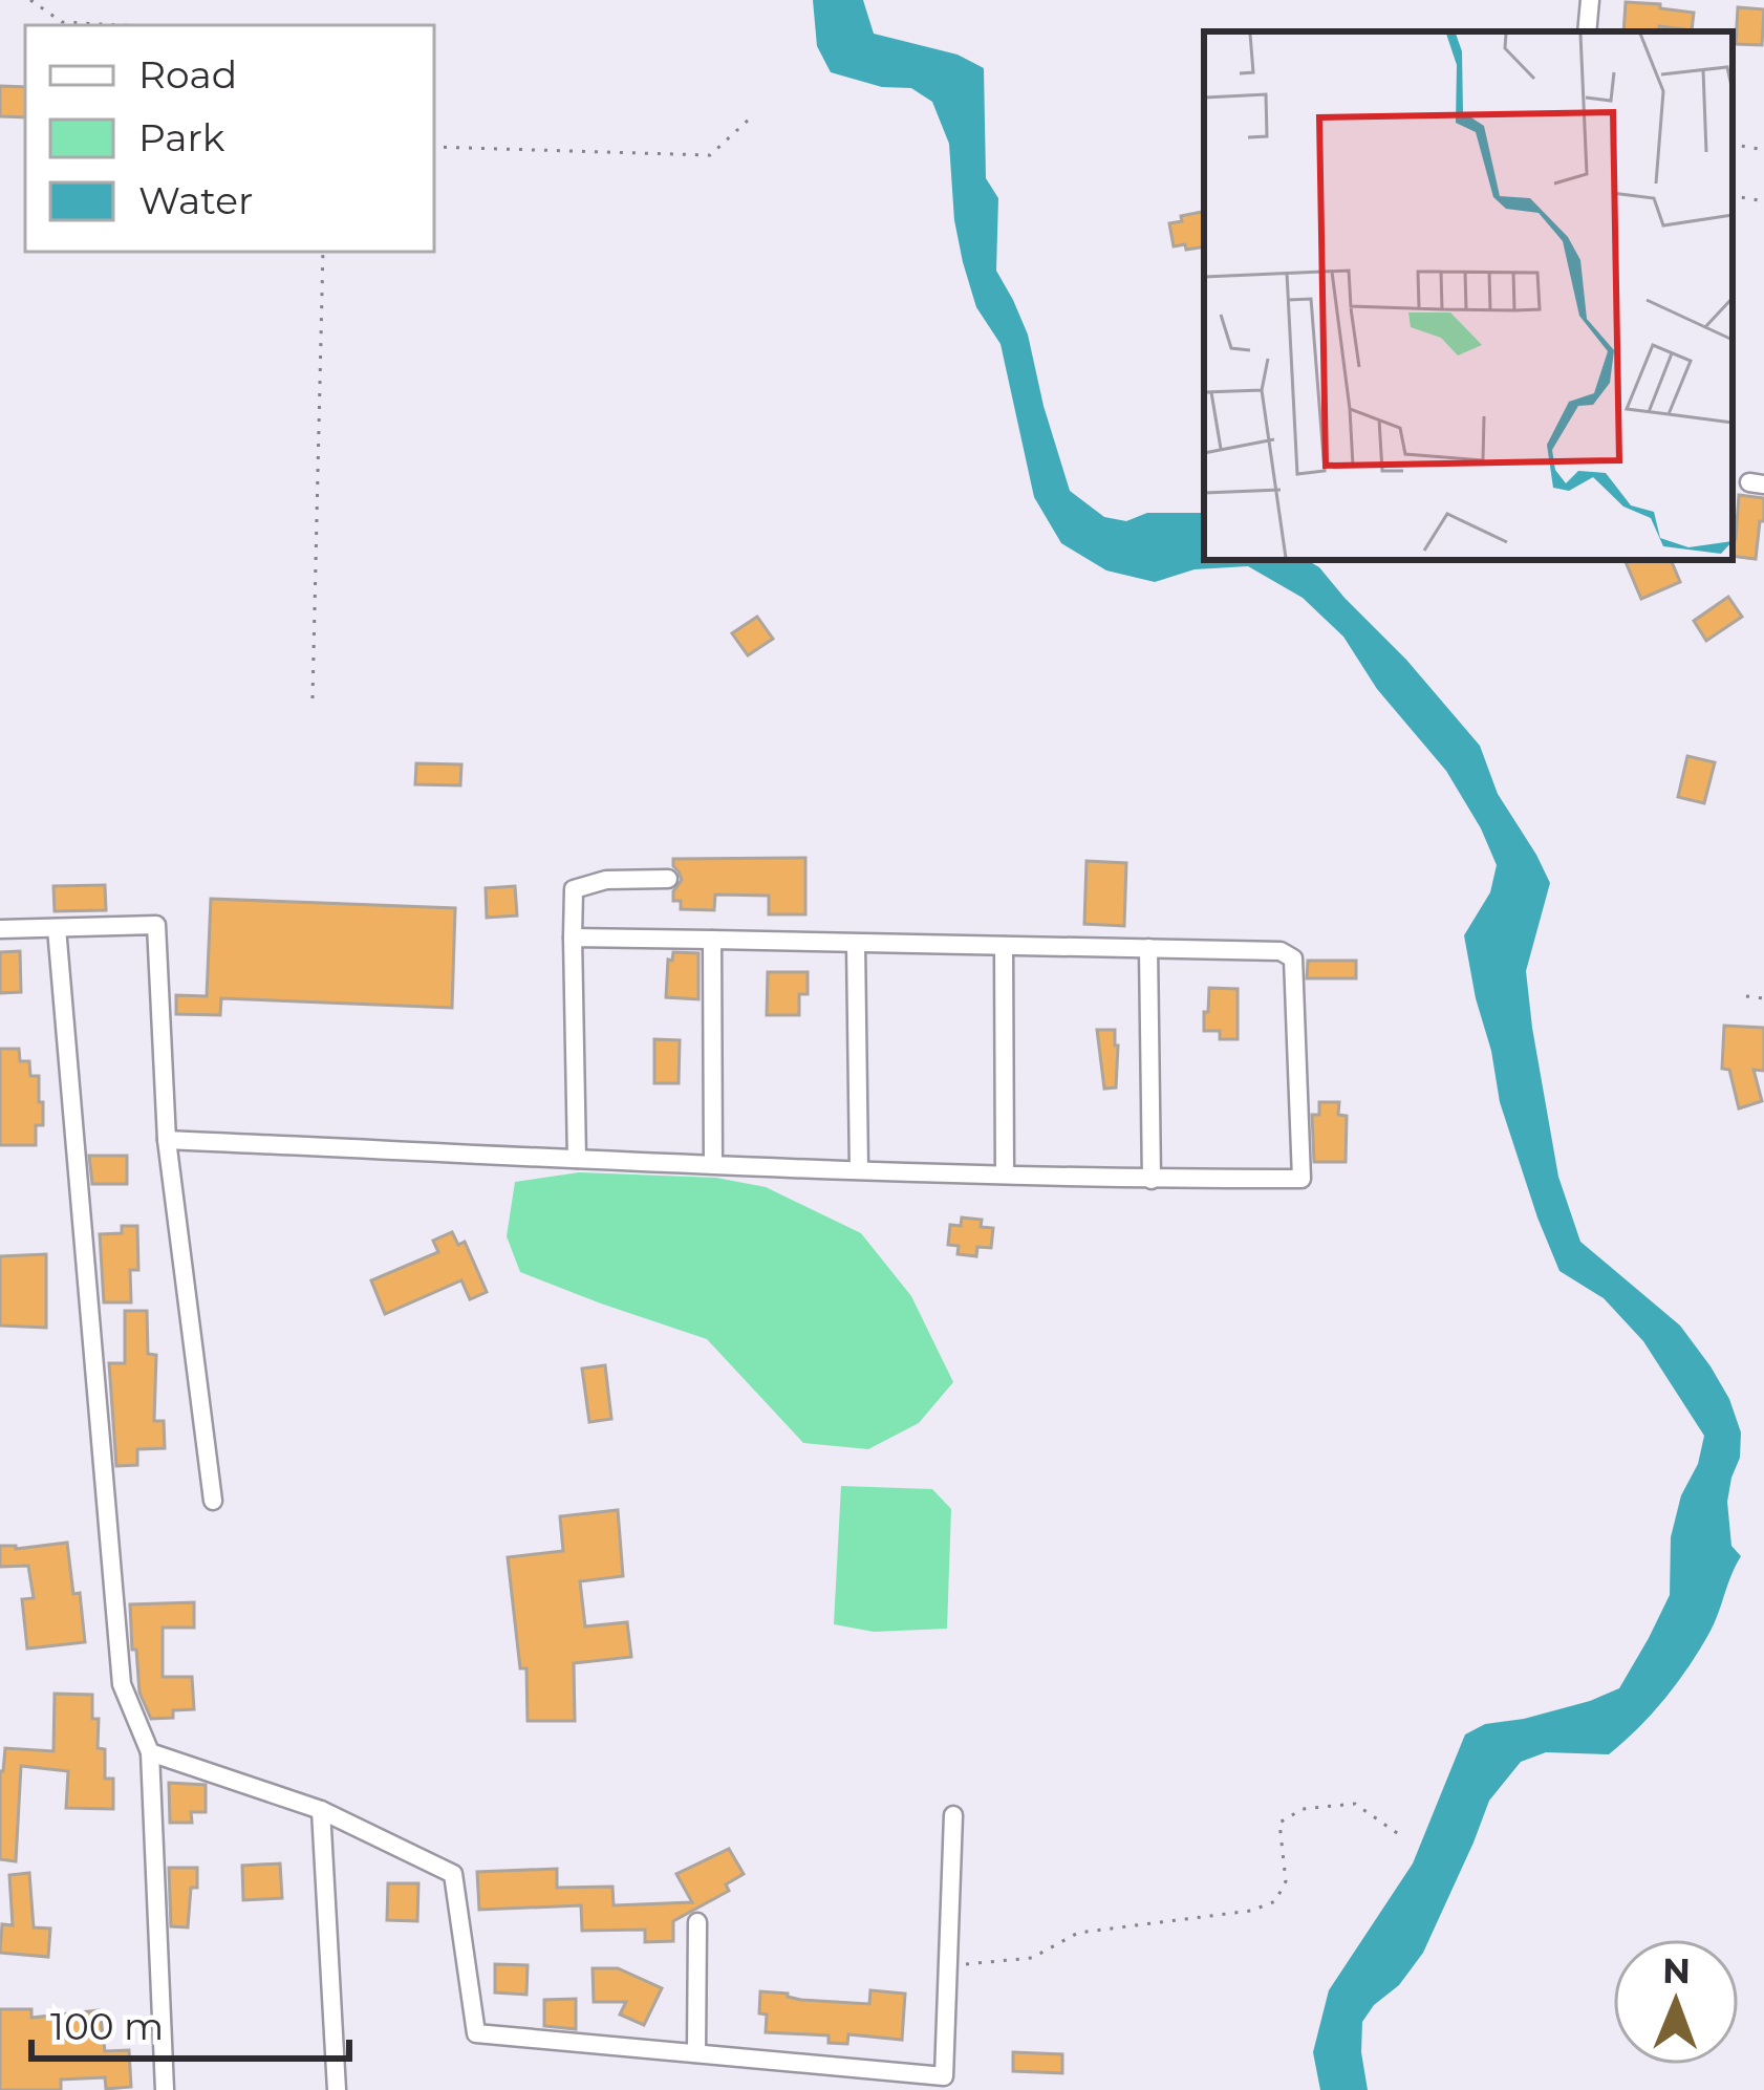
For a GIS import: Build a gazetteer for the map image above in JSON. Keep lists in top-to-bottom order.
{
  "legend": ["Road", "Park", "Water"],
  "scale_bar": "100 m",
  "north": "top"
}
